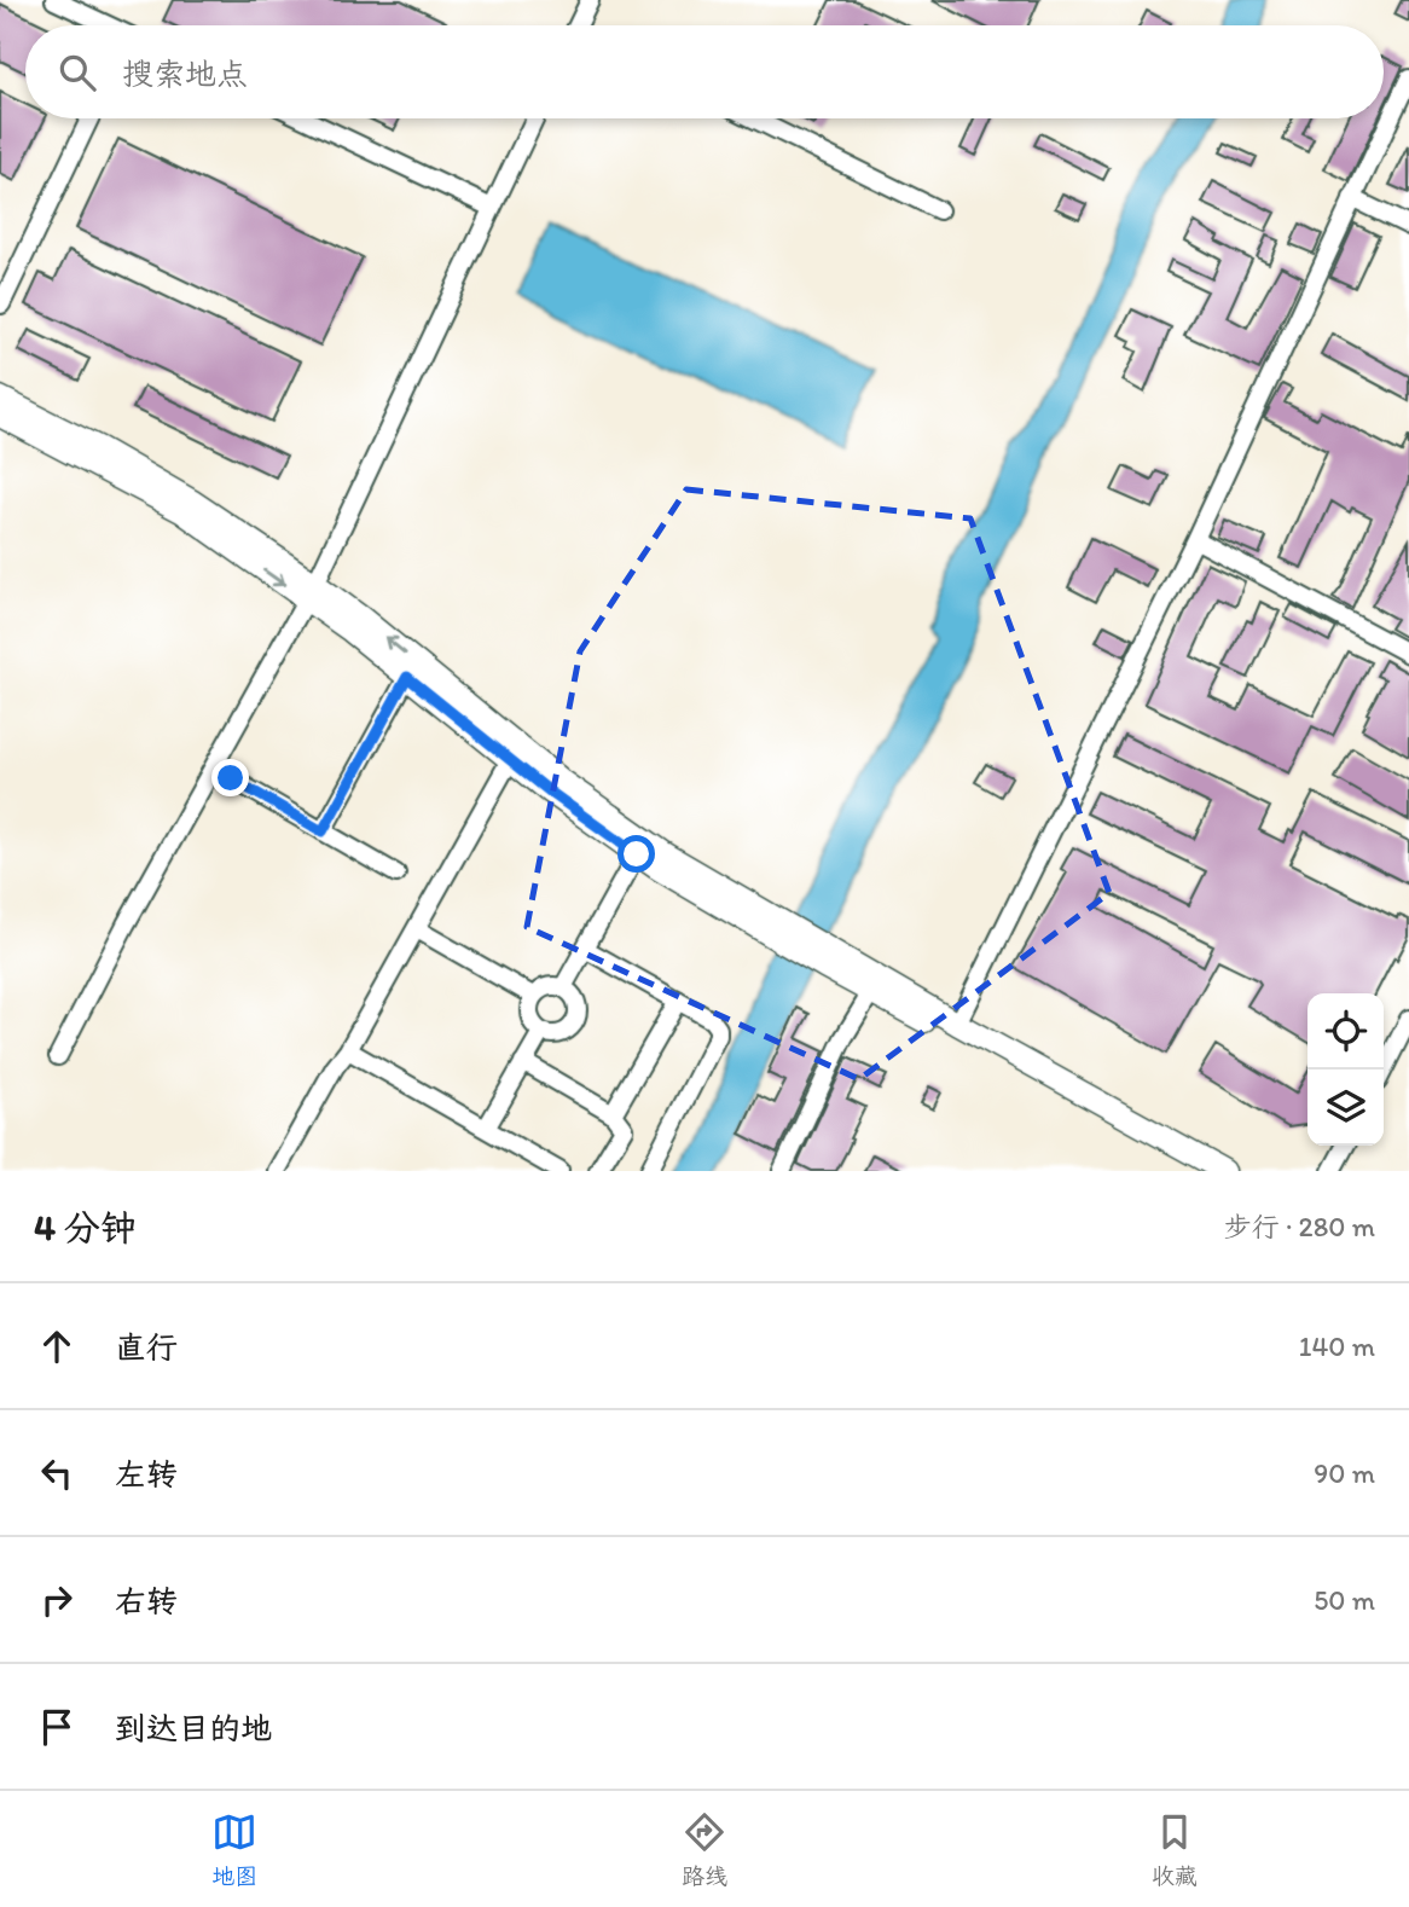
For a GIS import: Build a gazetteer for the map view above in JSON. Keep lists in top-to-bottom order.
{
  "page": {
    "search": "搜索地点",
    "heading": ["4 分钟", "步行 · 280 m"],
    "list": [
      ["直行", "140 m"],
      ["左转", "90 m"],
      ["右转", "50 m"],
      "到达目的地"
    ],
    "nav": ["地图", "路线", "收藏"]
  }
}
